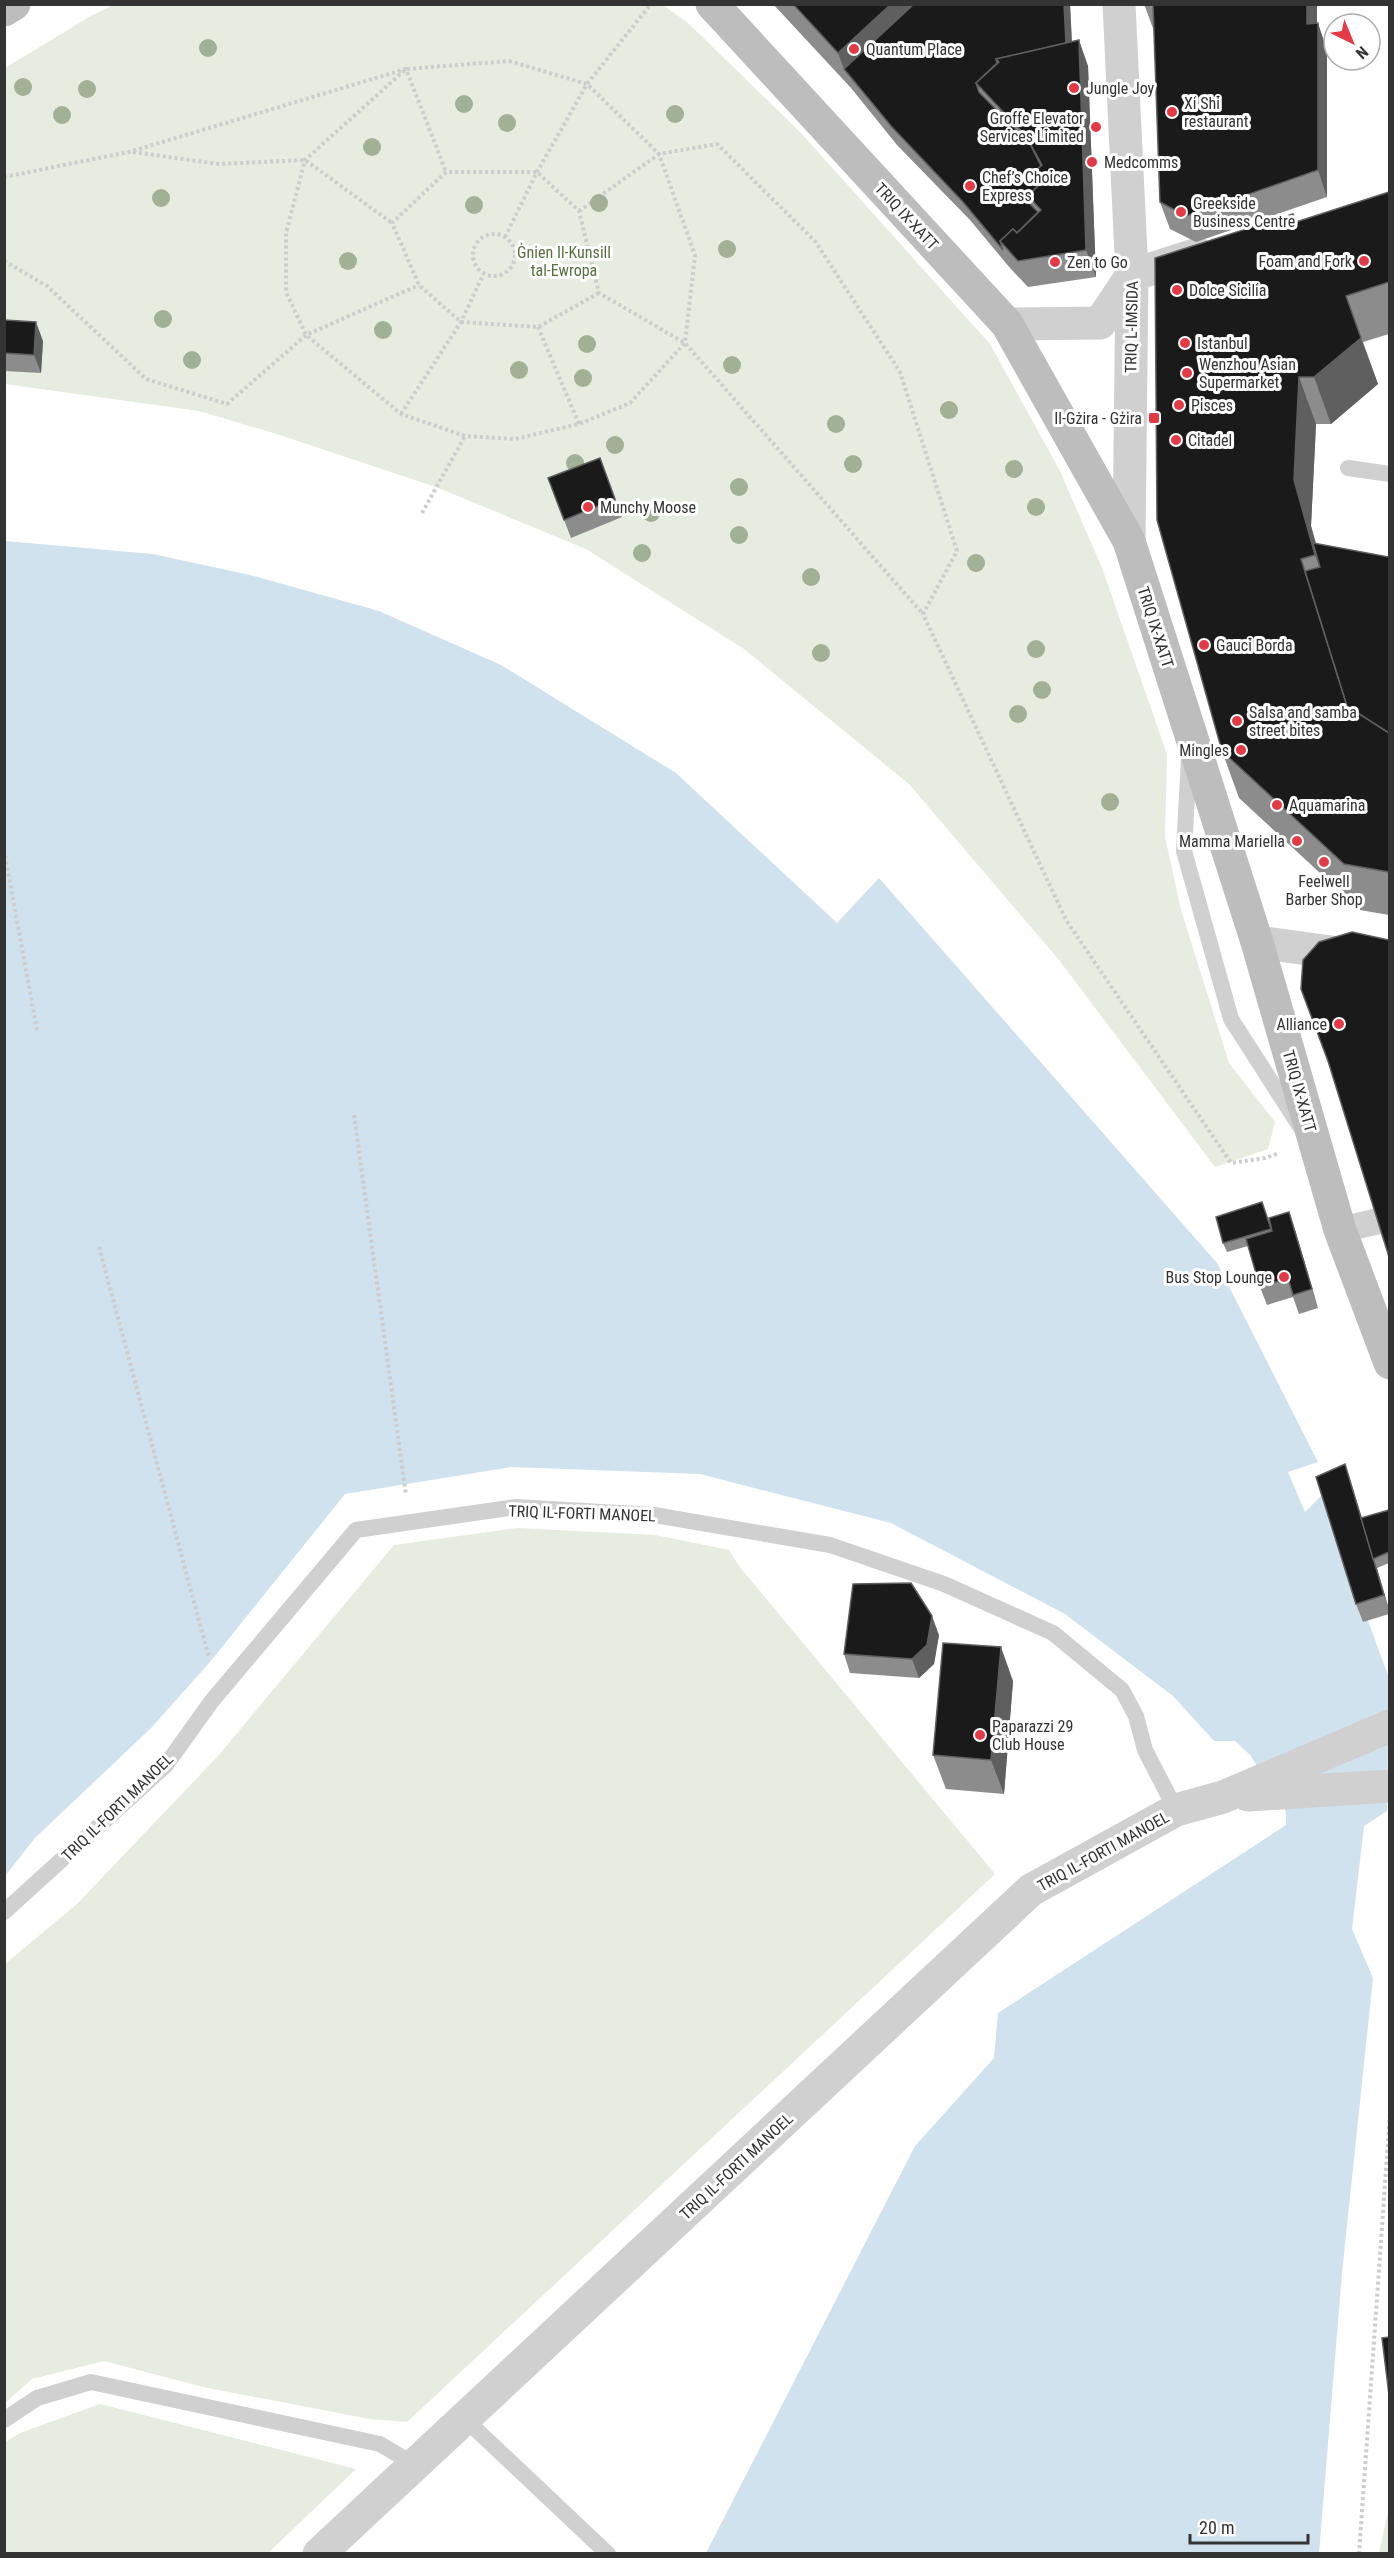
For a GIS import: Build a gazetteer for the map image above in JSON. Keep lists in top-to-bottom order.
{
  "streets": {
    "main road": ["TRIQ IX-XATT"],
    "street": ["TRIQ L-IMSIDA", "TRIQ IL-FORTI MANOEL"]
  },
  "crossings": [
    ["TRIQ IX-XATT", "TRIQ L-IMSIDA"]
  ],
  "parks": ["Ġnien Il-Kunsill tal-Ewropa"],
  "places": {
    "other": [
      "Quantum Place",
      "Jungle Joy",
      "Xi Shi restaurant",
      "Groffe Elevator Services Limited",
      "Medcomms",
      "Chef’s Choice Express",
      "Greekside Business Centre",
      "Foam and Fork",
      "Zen to Go",
      "Dolce Sicilia",
      "Istanbul",
      "Wenzhou Asian Supermarket",
      "Pisces",
      "Citadel",
      "Munchy Moose",
      "Gauci Borda",
      "Salsa and samba street bites",
      "Mingles",
      "Aquamarina",
      "Mamma Mariella",
      "Feelwell Barber Shop",
      "Alliance",
      "Bus Stop Lounge",
      "Paparazzi 29 Club House"
    ],
    "transit": ["Il-Gżira - Gżira"]
  },
  "scale_bar": "20 m",
  "north": "bottom right"
}
